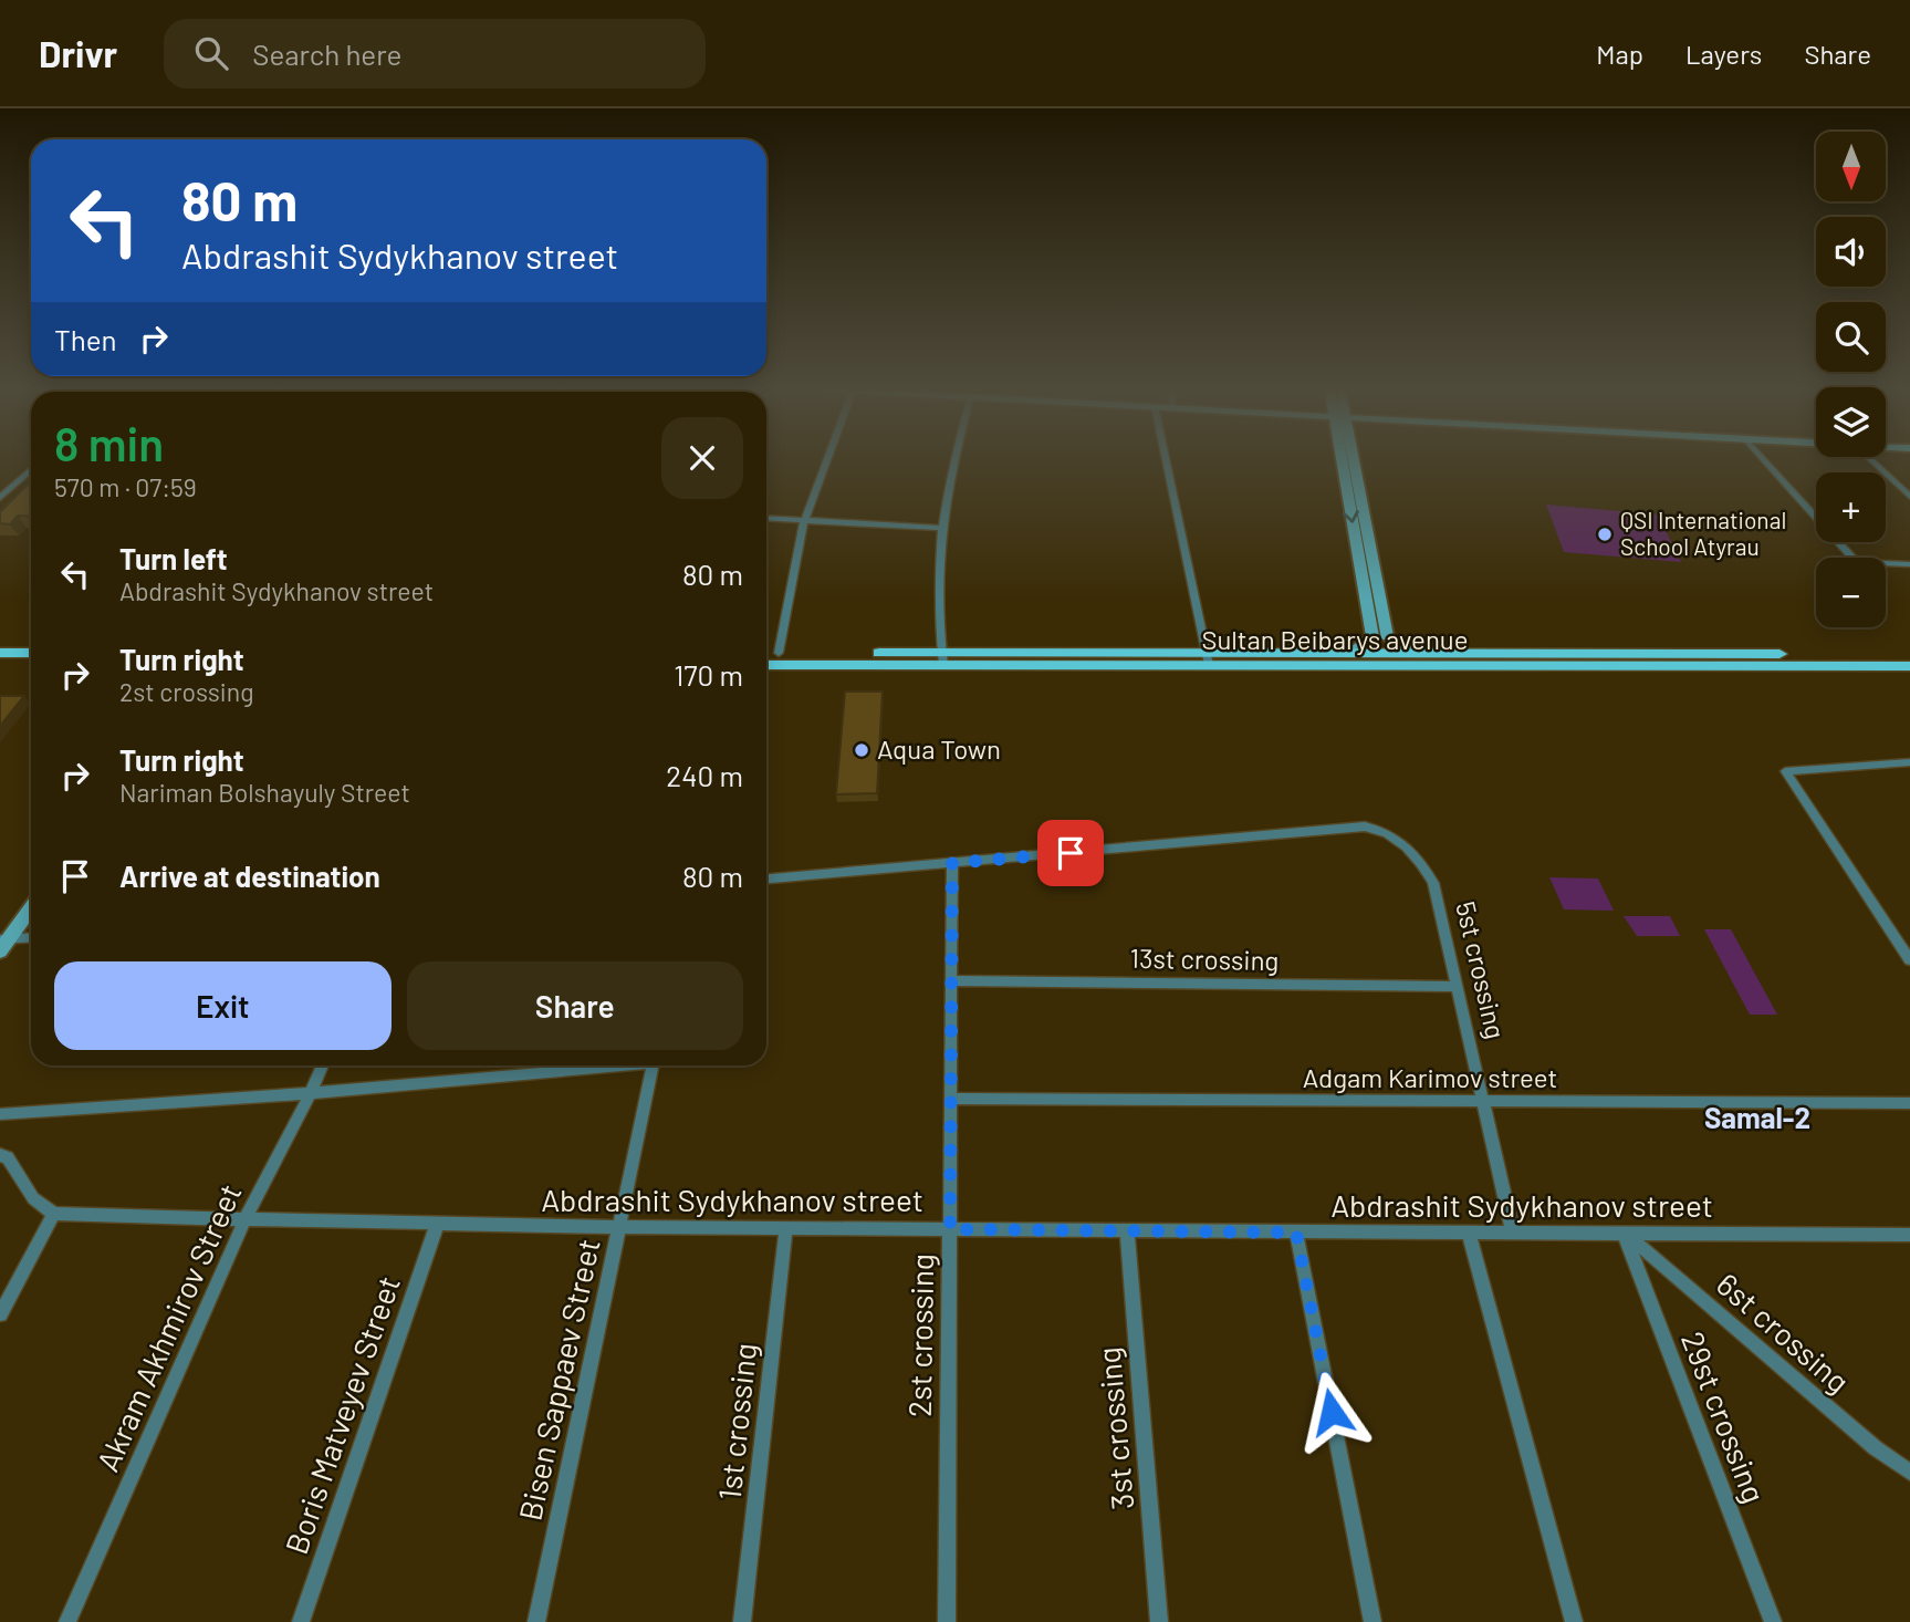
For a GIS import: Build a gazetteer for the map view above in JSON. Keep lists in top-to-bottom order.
{
  "streets": {
    "main road": ["Sultan Beibarys avenue"],
    "street": [
      "13st crossing",
      "5st crossing",
      "Adgam Karimov street",
      "Abdrashit Sydykhanov street",
      "Akram Akhmirov Street",
      "6st crossing",
      "2st crossing",
      "Bisen Sappaev Street",
      "Boris Matveyev Street",
      "29st crossing",
      "1st crossing",
      "3st crossing"
    ]
  },
  "crossings": [
    ["13st crossing", "5st crossing"],
    ["13st crossing", "2st crossing"],
    ["5st crossing", "Adgam Karimov street"],
    ["5st crossing", "Abdrashit Sydykhanov street"],
    ["5st crossing", "2st crossing"],
    ["Adgam Karimov street", "2st crossing"],
    ["Abdrashit Sydykhanov street", "Akram Akhmirov Street"],
    ["Abdrashit Sydykhanov street", "6st crossing"],
    ["Abdrashit Sydykhanov street", "2st crossing"],
    ["Abdrashit Sydykhanov street", "Bisen Sappaev Street"],
    ["Abdrashit Sydykhanov street", "Boris Matveyev Street"],
    ["Abdrashit Sydykhanov street", "29st crossing"],
    ["Abdrashit Sydykhanov street", "1st crossing"],
    ["Abdrashit Sydykhanov street", "3st crossing"],
    ["6st crossing", "29st crossing"]
  ],
  "districts": ["Samal-2"],
  "places": ["QSI International School Atyrau", "Aqua Town"],
  "north": "bottom",
  "page": {
    "header": "Drivr",
    "search": "Search here",
    "nav": ["Map", "Layers", "Share"],
    "map_buttons": ["+", "−"],
    "turn": ["80 m", "Abdrashit Sydykhanov street"],
    "then": "Then",
    "heading": ["8 min", "570 m · 07:59"],
    "list": [
      {
        "name": "Turn left",
        "note": "Abdrashit Sydykhanov street",
        "value": "80 m"
      },
      {
        "name": "Turn right",
        "note": "2st crossing",
        "value": "170 m"
      },
      {
        "name": "Turn right",
        "note": "Nariman Bolshayuly Street",
        "value": "240 m"
      },
      {
        "name": "Arrive at destination",
        "value": "80 m"
      }
    ],
    "buttons": ["Exit", "Share"]
  }
}
